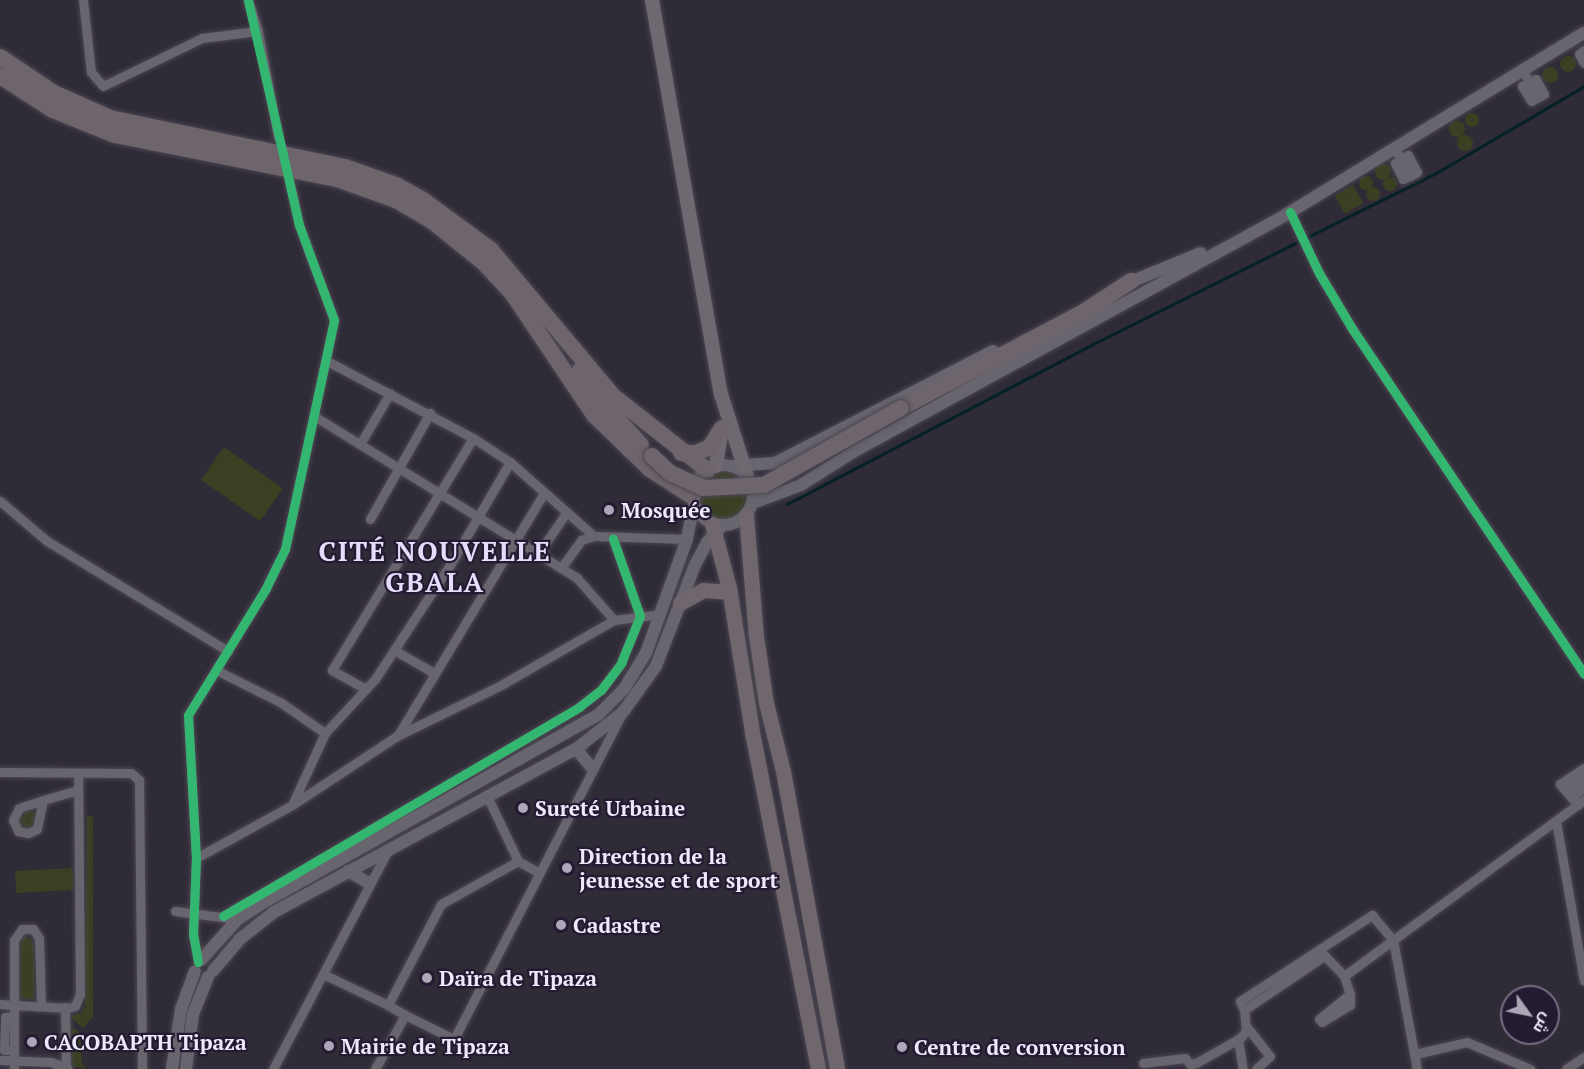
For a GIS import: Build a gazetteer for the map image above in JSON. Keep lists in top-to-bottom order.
{
  "districts": ["CITÉ NOUVELLE GBALA"],
  "places": [
    "Mosquée",
    "Sureté Urbaine",
    "Direction de la jeunesse et de sport",
    "Cadastre",
    "Daïra de Tipaza",
    "CACOBAPTH Tipaza",
    "Mairie de Tipaza",
    "Centre de conversion"
  ],
  "north": "bottom right"
}
